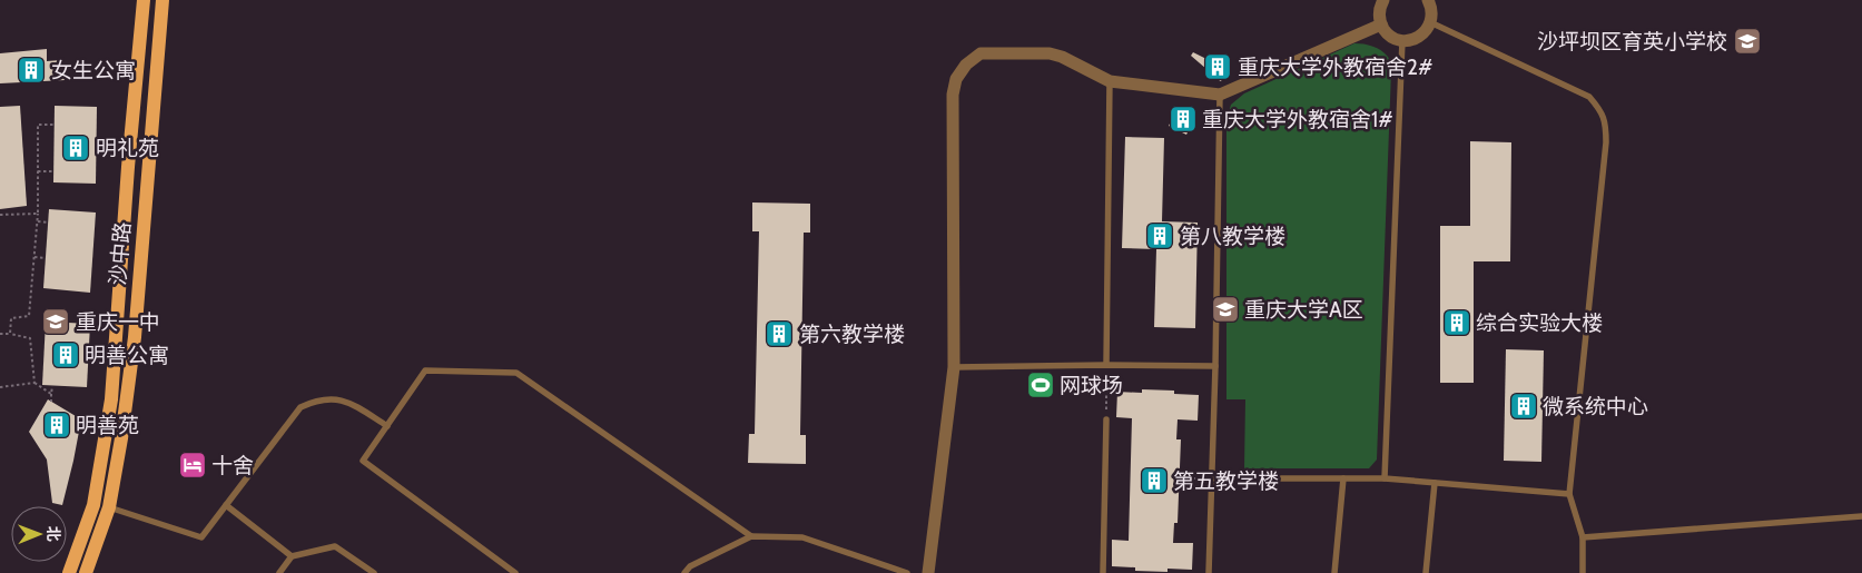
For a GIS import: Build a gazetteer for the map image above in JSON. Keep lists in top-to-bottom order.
{
  "streets": {
    "main road": ["沙中路"]
  },
  "places": {
    "school or university": ["沙坪坝区育英小学校", "重庆大学A区", "重庆一中"],
    "building": [
      "重庆大学外教宿舍2#",
      "女生公寓",
      "重庆大学外教宿舍1#",
      "明礼苑",
      "第八教学楼",
      "综合实验大楼",
      "第六教学楼",
      "明善公寓",
      "微系统中心",
      "明善苑",
      "第五教学楼"
    ],
    "sports": ["网球场"],
    "hotel": ["十舍"]
  },
  "north": "right"
}
